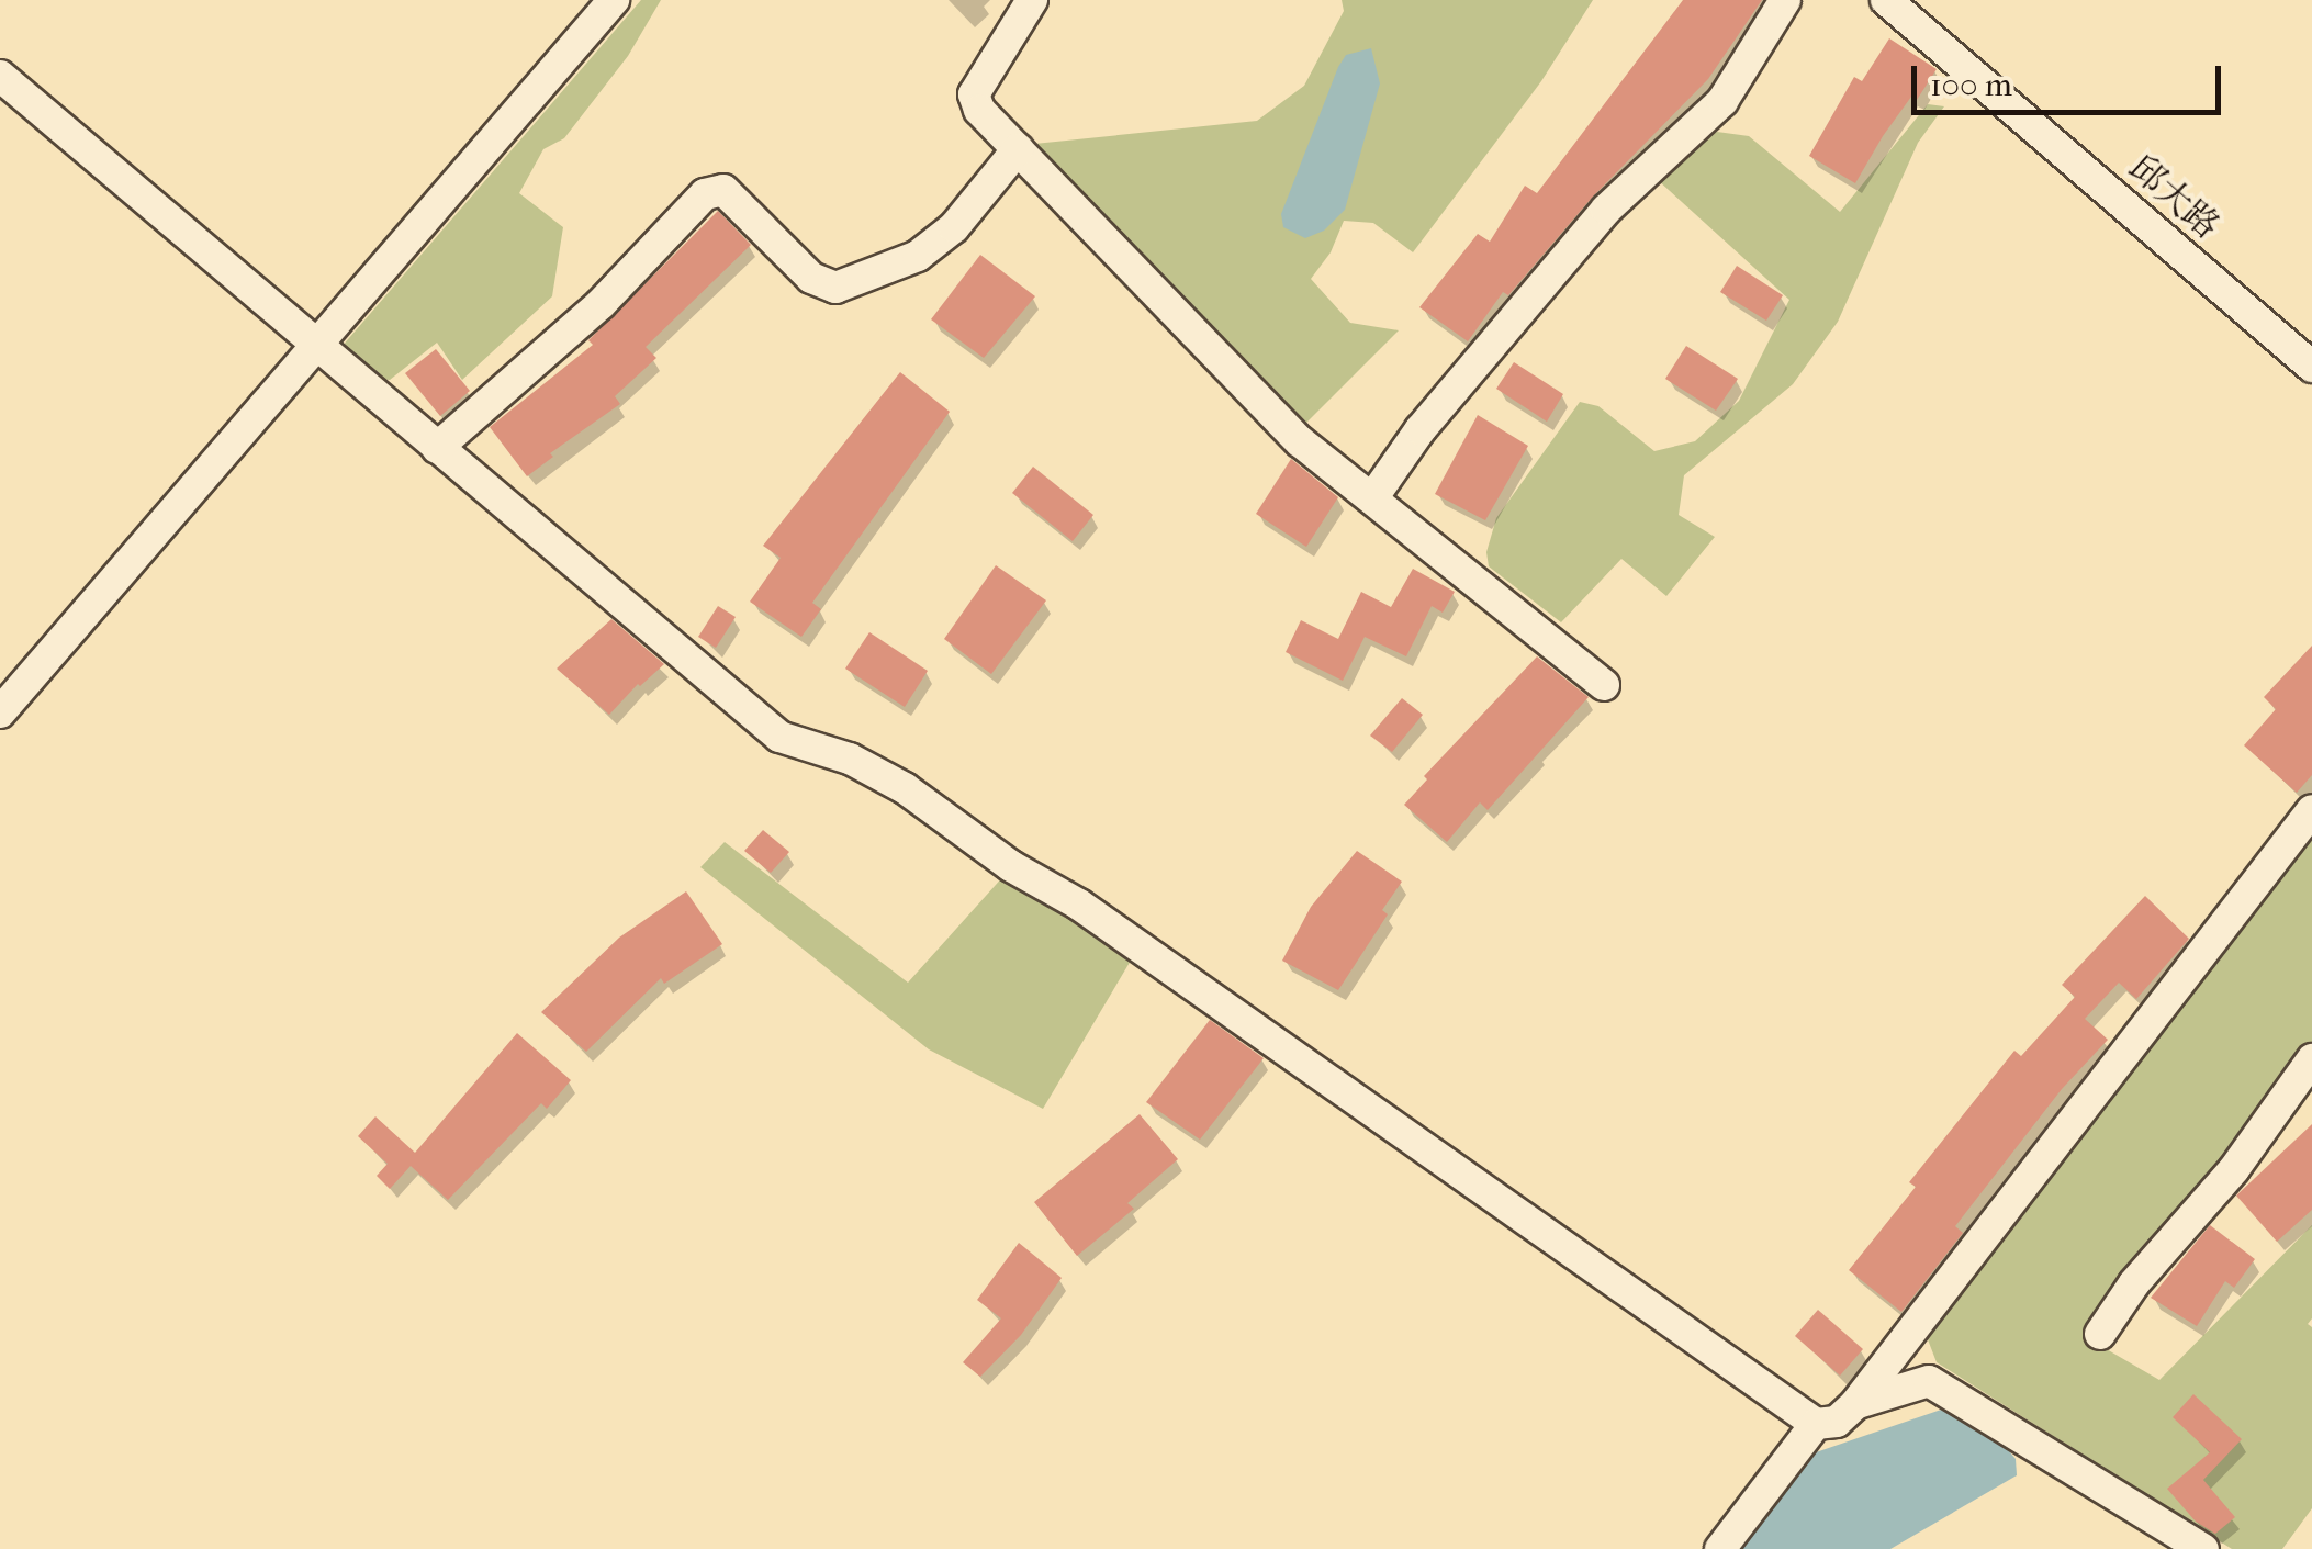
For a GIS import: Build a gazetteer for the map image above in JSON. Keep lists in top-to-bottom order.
{
  "streets": {
    "street": ["邱大路"]
  },
  "scale_bar": "100 m"
}
